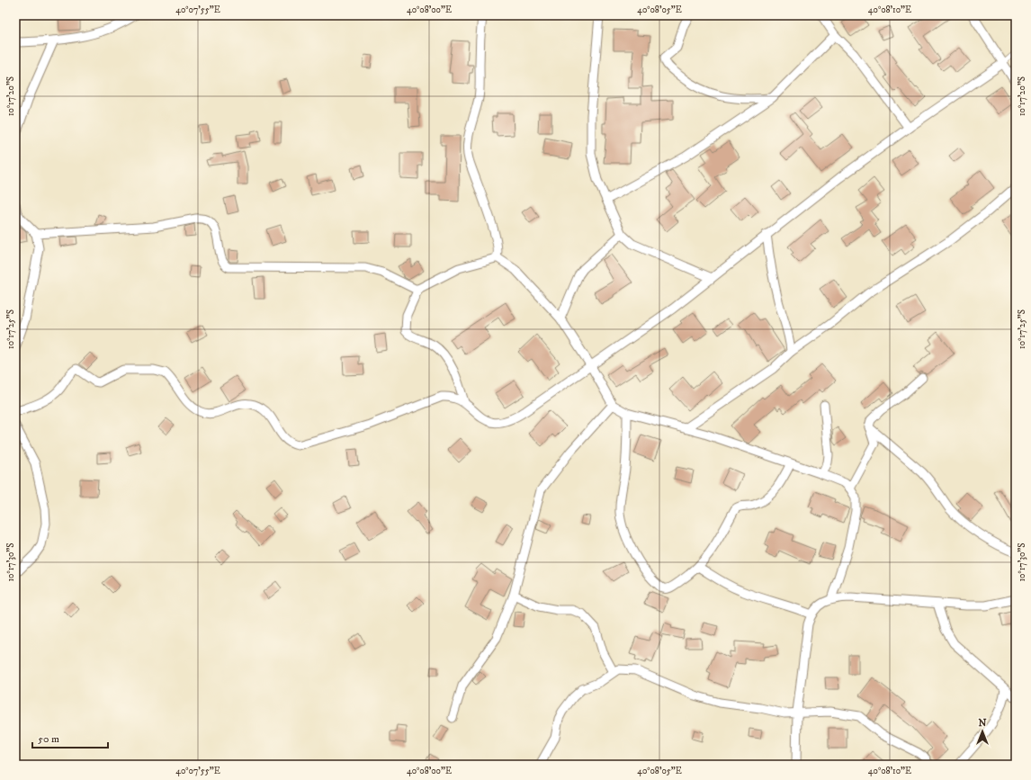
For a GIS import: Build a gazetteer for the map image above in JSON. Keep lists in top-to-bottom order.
{
  "scale_bar": "50 m",
  "north": "top",
  "coordinates": [
    "40°07'55\"E",
    "40°08'00\"E",
    "40°08'05\"E",
    "40°08'10\"E",
    "10°17'20\"S",
    "10°17'25\"S",
    "10°17'30\"S"
  ]
}
